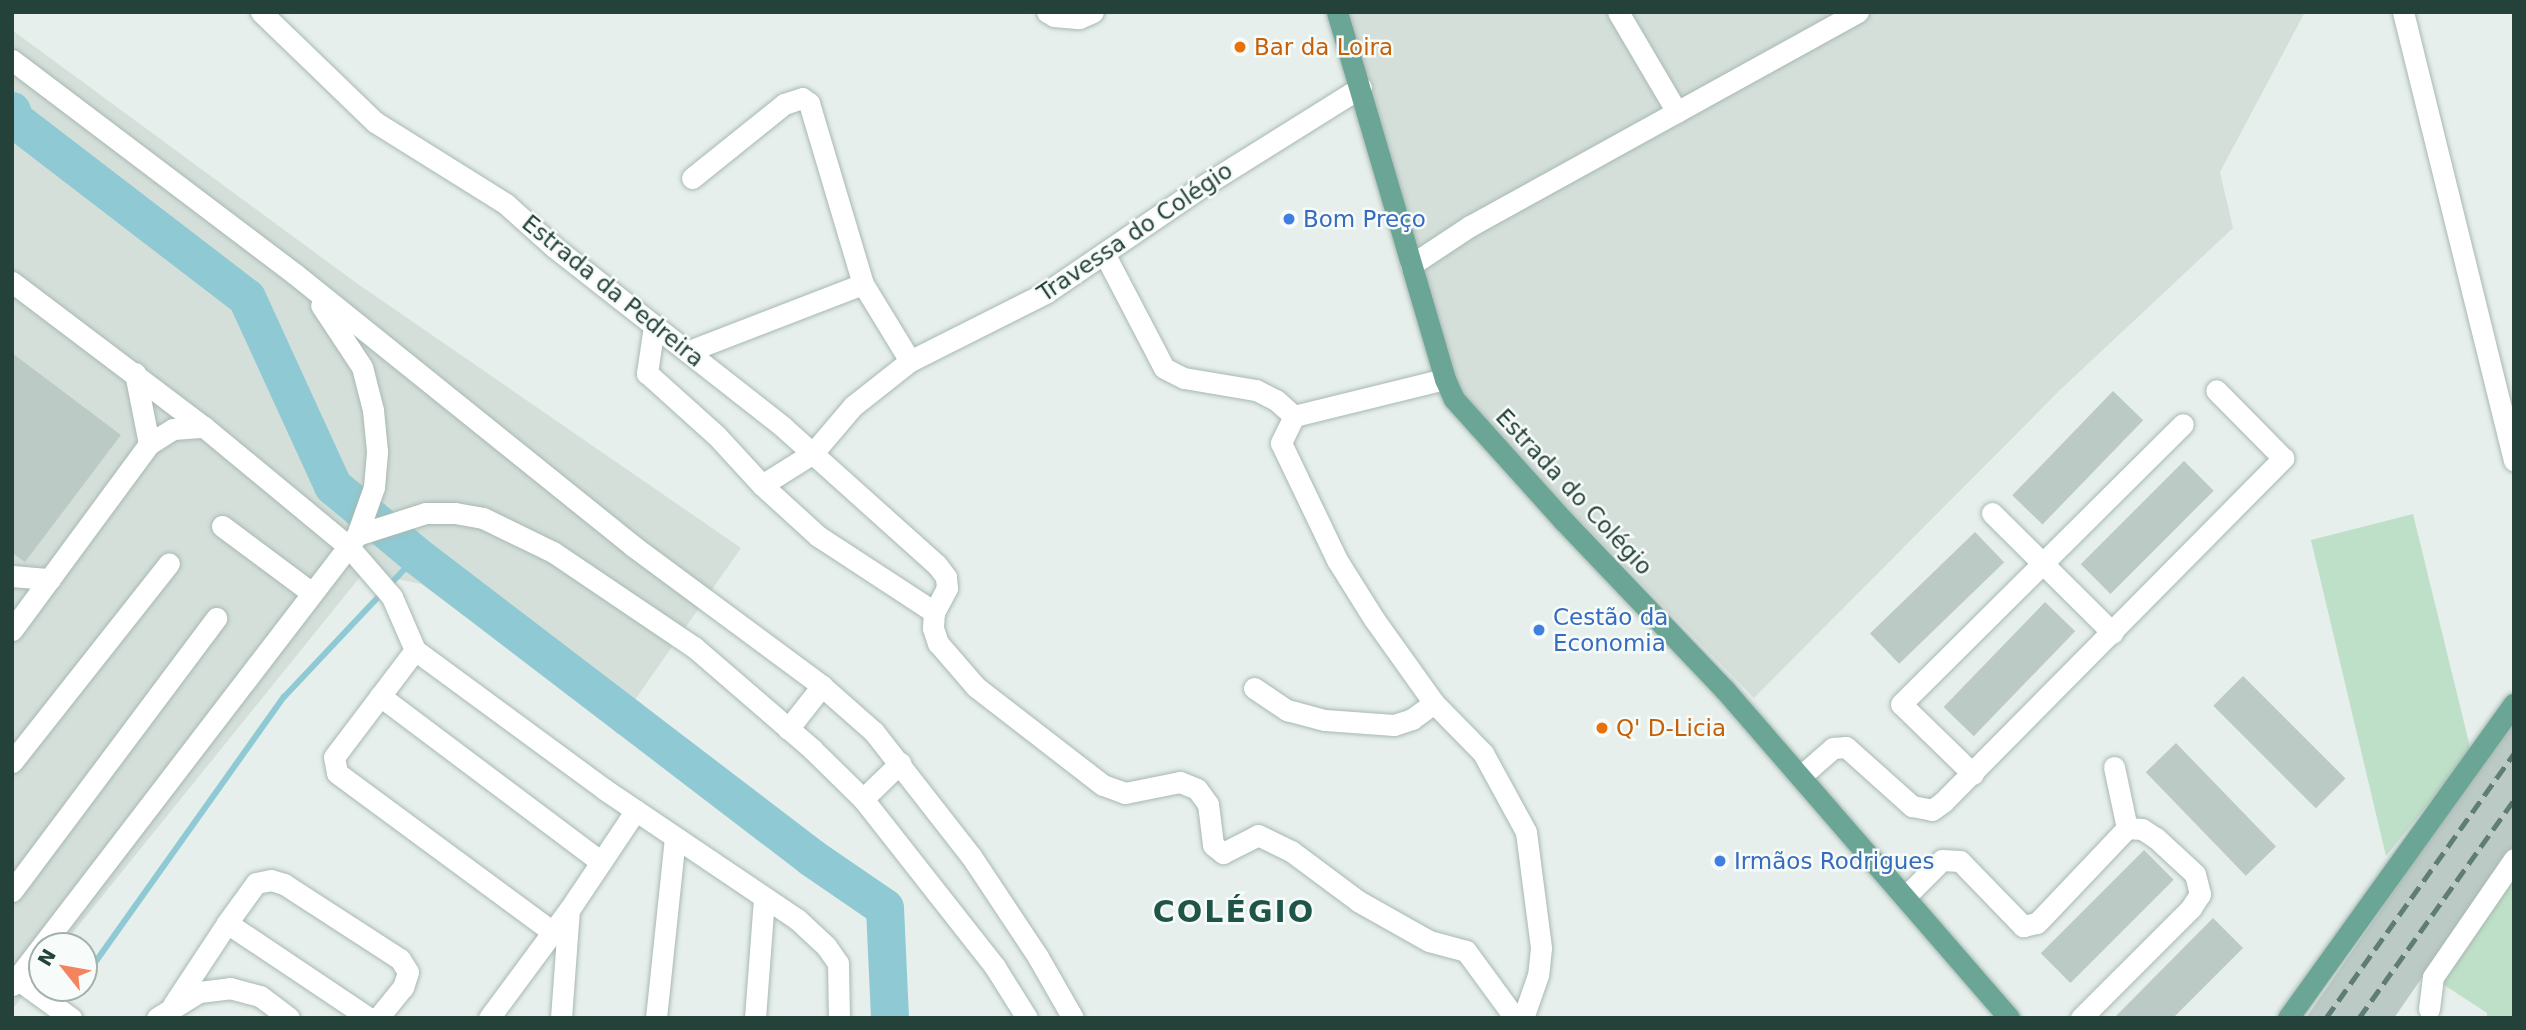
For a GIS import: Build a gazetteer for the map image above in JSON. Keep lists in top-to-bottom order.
{
  "streets": {
    "main road": ["Estrada do Colégio"],
    "street": ["Travessa do Colégio", "Estrada da Pedreira"]
  },
  "crossings": [
    ["Travessa do Colégio", "Estrada da Pedreira"],
    ["Travessa do Colégio", "Estrada do Colégio"]
  ],
  "districts": ["COLÉGIO"],
  "places": [
    "Bar da Loira",
    "Bom Preço",
    "Cestão da Economia",
    "Q' D-Licia",
    "Irmãos Rodrigues"
  ],
  "north": "top left"
}
